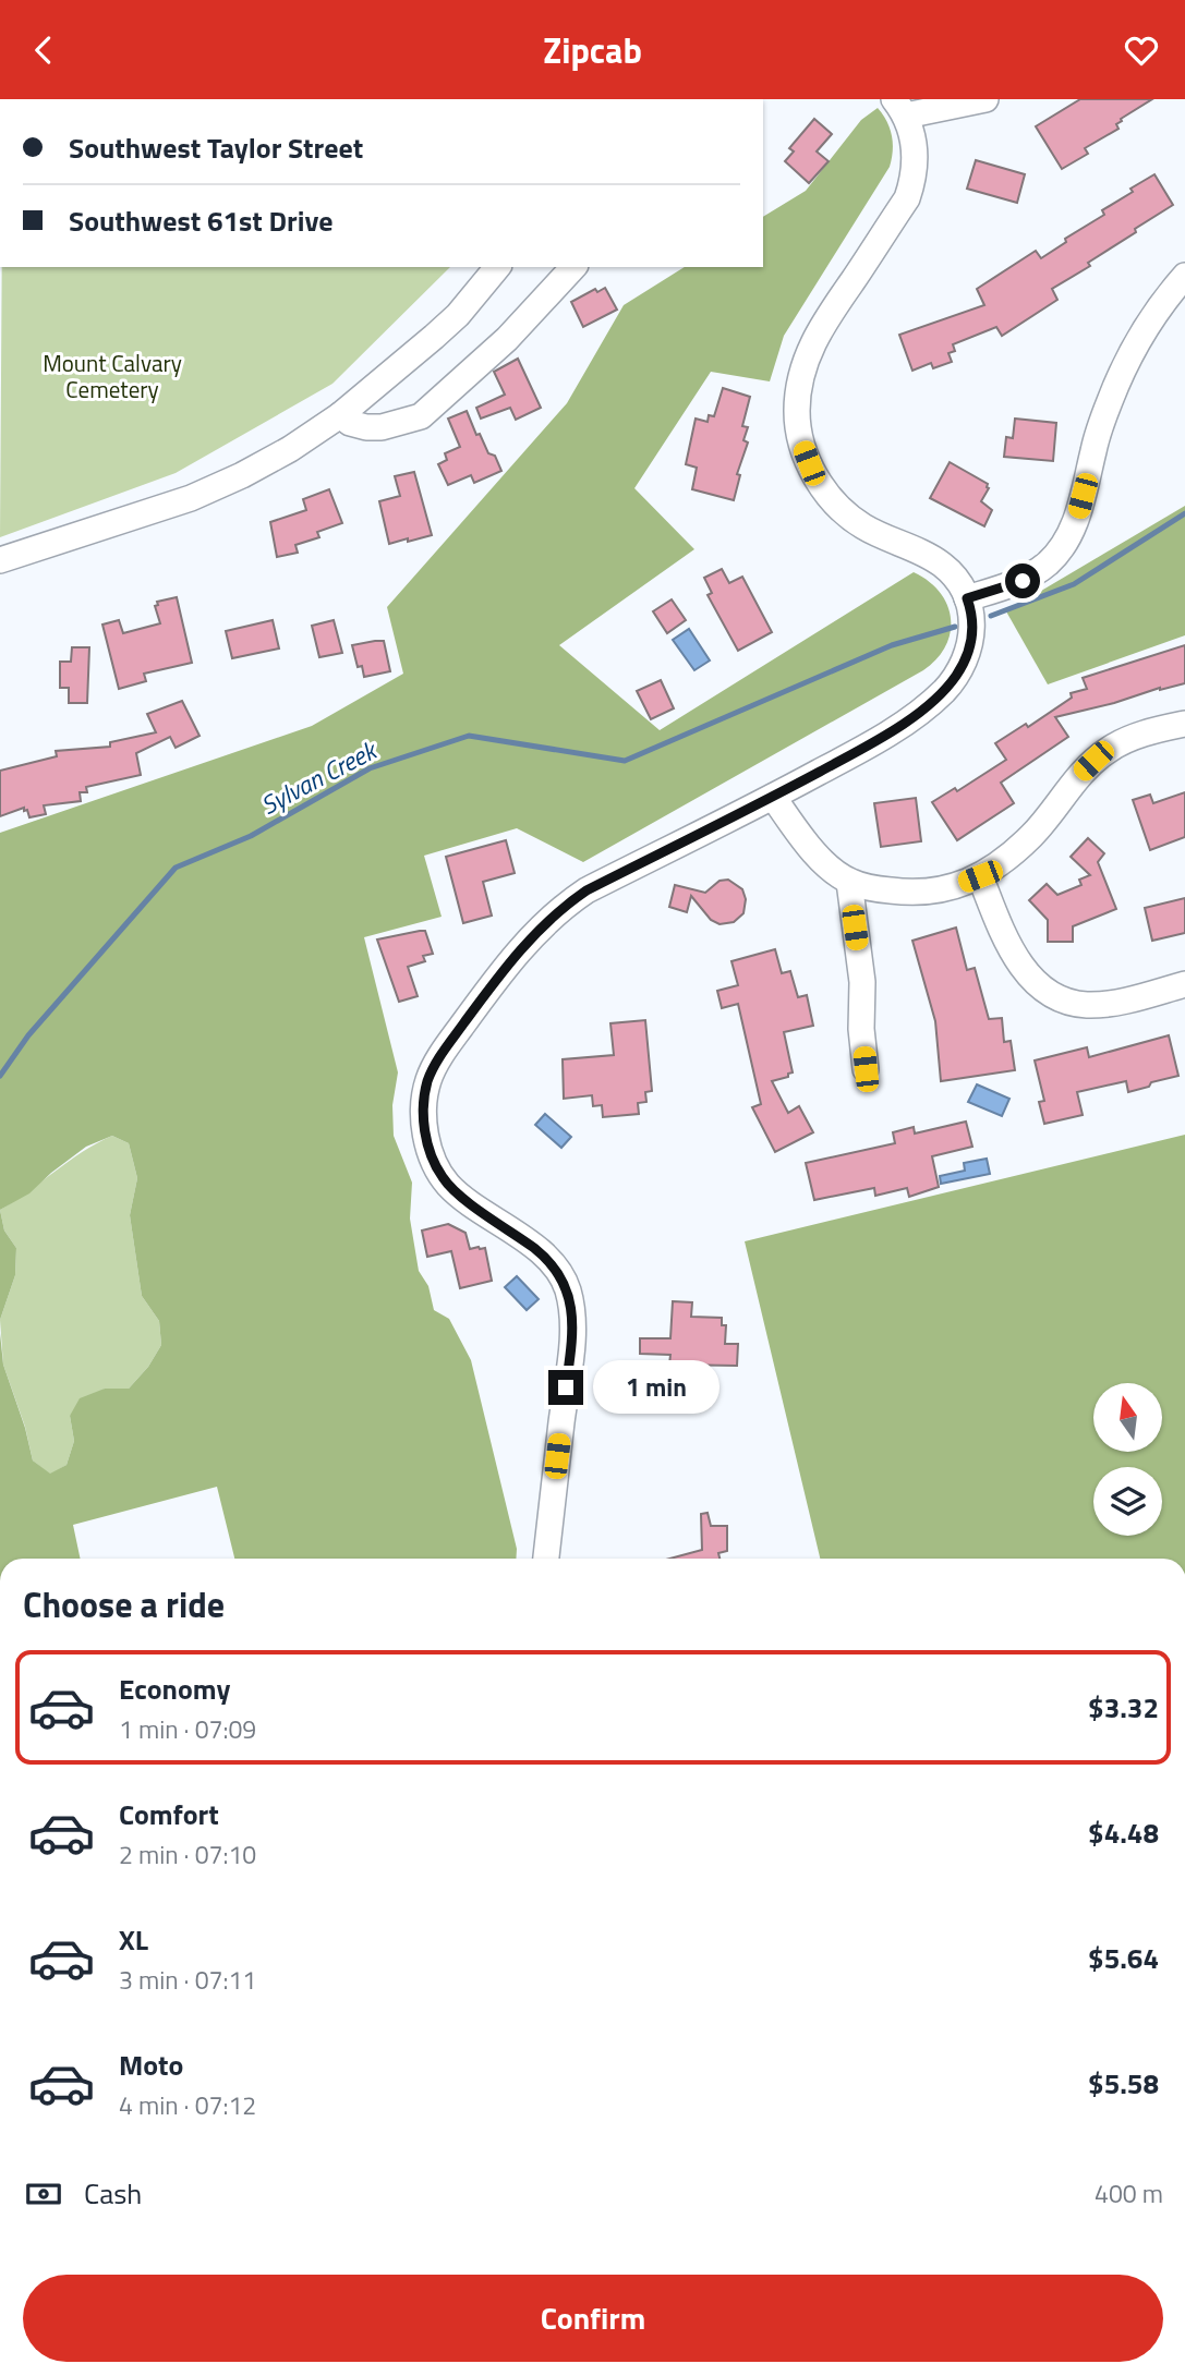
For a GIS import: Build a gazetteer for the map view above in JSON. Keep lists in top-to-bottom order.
{
  "water": ["Sylvan Creek"],
  "parks": ["Mount Calvary Cemetery"],
  "north": "top",
  "page": {
    "header": "Zipcab",
    "banner": ["Southwest Taylor Street", "Southwest 61st Drive"],
    "bubble": "1 min",
    "heading": "Choose a ride",
    "list": [
      {
        "name": "Economy",
        "note": "1 min · 07:09",
        "value": "$3.32"
      },
      {
        "name": "Comfort",
        "note": "2 min · 07:10",
        "value": "$4.48"
      },
      {
        "name": "XL",
        "note": "3 min · 07:11",
        "value": "$5.64"
      },
      {
        "name": "Moto",
        "note": "4 min · 07:12",
        "value": "$5.58"
      }
    ],
    "pay": ["Cash", "400 m"],
    "buttons": "Confirm"
  }
}
